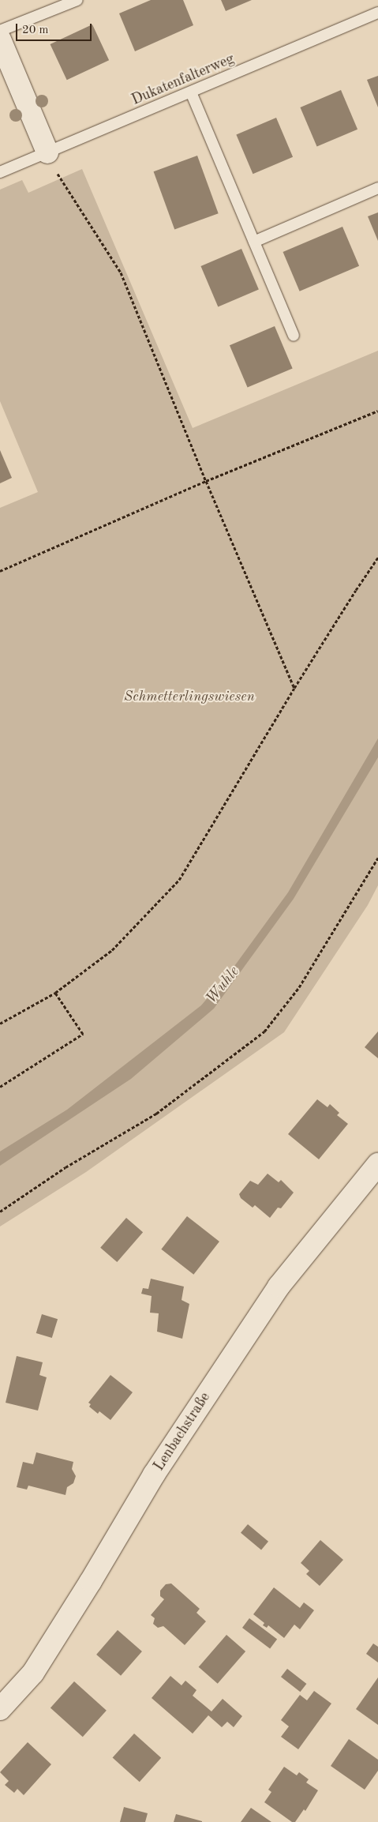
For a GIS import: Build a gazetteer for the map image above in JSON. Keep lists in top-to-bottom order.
{
  "streets": {
    "street": ["Lenbachstraße"],
    "lane": ["Dukatenfalterweg"]
  },
  "water": ["Wuhle"],
  "parks": ["Schmetterlingswiesen"],
  "scale_bar": "20 m"
}
